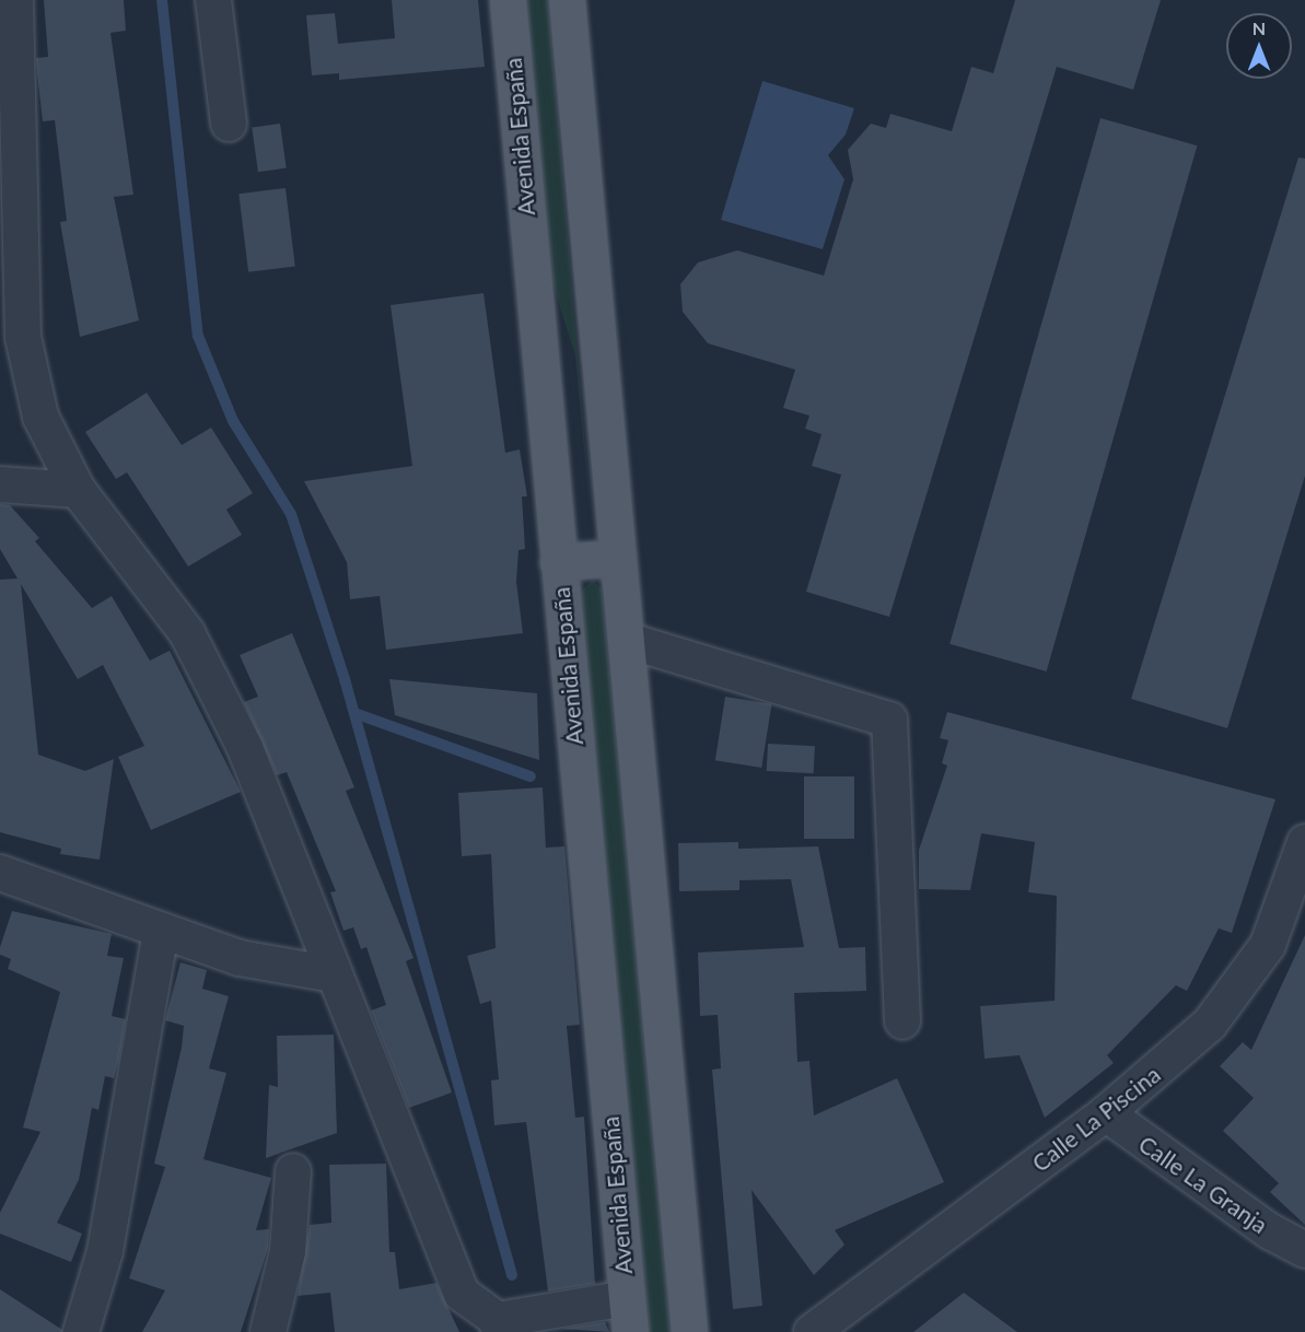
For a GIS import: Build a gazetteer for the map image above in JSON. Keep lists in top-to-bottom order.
{
  "streets": {
    "main road": ["Avenida España"],
    "street": ["Calle La Piscina", "Calle La Granja"]
  },
  "crossings": [
    ["Calle La Piscina", "Calle La Granja"]
  ],
  "north": "top"
}
